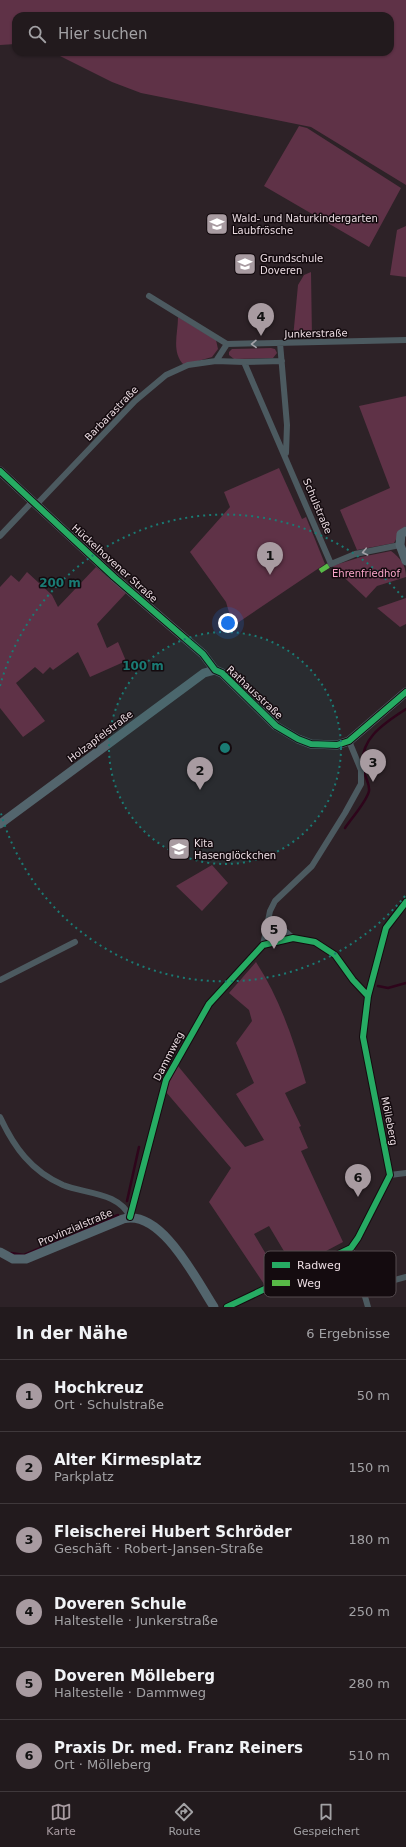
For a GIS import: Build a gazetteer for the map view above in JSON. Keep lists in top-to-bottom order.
{
  "streets": {
    "street": [
      "Junkerstraße",
      "Barbarastraße",
      "Schulstraße",
      "Hückelhovener Straße",
      "Rathausstraße",
      "Holzapfelstraße",
      "Dammweg",
      "Mölleberg",
      "Provinzialstraße"
    ]
  },
  "crossings": [
    ["Junkerstraße", "Schulstraße"],
    ["Barbarastraße", "Schulstraße"],
    ["Barbarastraße", "Hückelhovener Straße"],
    ["Hückelhovener Straße", "Rathausstraße"],
    ["Hückelhovener Straße", "Holzapfelstraße"],
    ["Rathausstraße", "Holzapfelstraße"],
    ["Dammweg", "Provinzialstraße"]
  ],
  "parks": ["Ehrenfriedhof"],
  "places": {
    "school or university": ["Wald- und Naturkindergarten Laubfrösche", "Grundschule Doveren", "Kita Hasenglöckchen"]
  },
  "legend": ["Radweg", "Weg"],
  "page": {
    "search": "Hier suchen",
    "pins": [
      "4",
      "1",
      "3",
      "2",
      "5",
      "6"
    ],
    "heading": ["In der Nähe", "6 Ergebnisse"],
    "list": [
      {
        "mark": "1",
        "name": "Hochkreuz",
        "note": "Ort · Schulstraße",
        "value": "50 m"
      },
      {
        "mark": "2",
        "name": "Alter Kirmesplatz",
        "note": "Parkplatz",
        "value": "150 m"
      },
      {
        "mark": "3",
        "name": "Fleischerei Hubert Schröder",
        "note": "Geschäft · Robert-Jansen-Straße",
        "value": "180 m"
      },
      {
        "mark": "4",
        "name": "Doveren Schule",
        "note": "Haltestelle · Junkerstraße",
        "value": "250 m"
      },
      {
        "mark": "5",
        "name": "Doveren Mölleberg",
        "note": "Haltestelle · Dammweg",
        "value": "280 m"
      },
      {
        "mark": "6",
        "name": "Praxis Dr. med. Franz Reiners",
        "note": "Ort · Mölleberg",
        "value": "510 m"
      }
    ],
    "nav": ["Karte", "Route", "Gespeichert"]
  },
  "rings": ["200 m", "100 m"]
}
